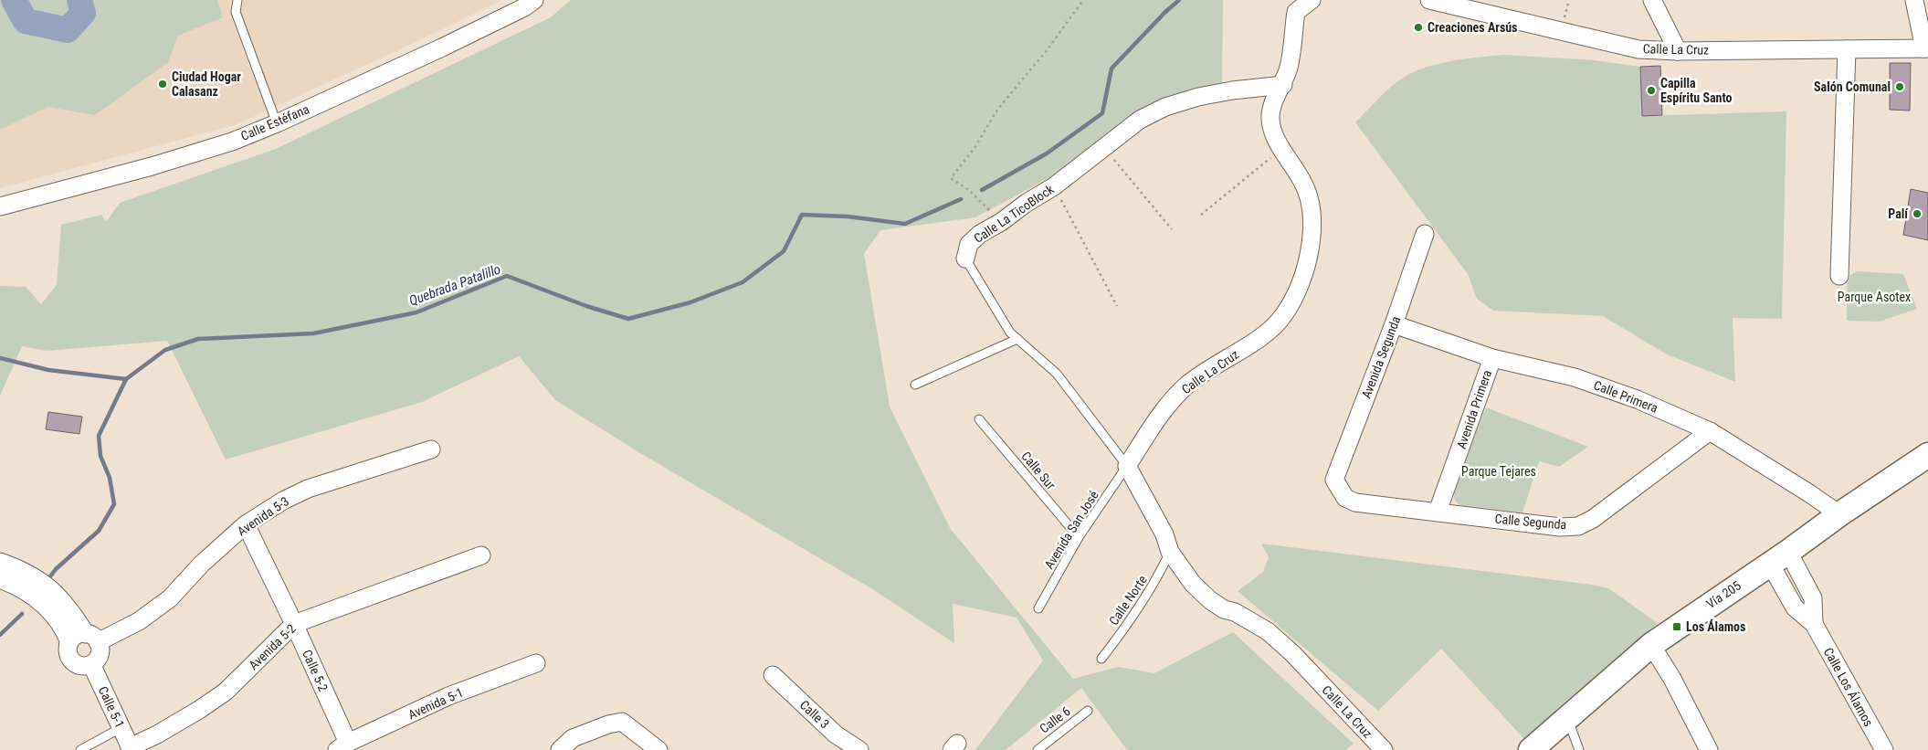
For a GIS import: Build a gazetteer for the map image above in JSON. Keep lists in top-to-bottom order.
{
  "streets": {
    "main road": ["Vía 205"],
    "street": [
      "Calle La Cruz",
      "Calle Estéfana",
      "Calle La TicoBlock",
      "Avenida Segunda",
      "Calle Primera",
      "Avenida Primera",
      "Avenida 5-3",
      "Calle Segunda",
      "Avenida 5-2",
      "Calle 5-2",
      "Calle Los Álamos",
      "Avenida 5-1",
      "Calle 5-1",
      "Calle 3"
    ],
    "lane": [
      "Calle Sur",
      "Avenida San José",
      "Calle Norte",
      "Calle 6"
    ]
  },
  "crossings": [
    ["Calle La Cruz", "Calle La TicoBlock"],
    ["Calle La Cruz", "Avenida San José"],
    ["Calle La Cruz", "Calle Norte"],
    ["Calle La TicoBlock", "Avenida San José"],
    ["Avenida Segunda", "Calle Primera"],
    ["Avenida Segunda", "Calle Segunda"],
    ["Calle Primera", "Avenida Primera"],
    ["Calle Primera", "Calle Segunda"],
    ["Calle Primera", "Vía 205"],
    ["Avenida Primera", "Calle Segunda"],
    ["Calle Sur", "Avenida San José"],
    ["Avenida 5-3", "Calle 5-2"],
    ["Avenida 5-3", "Calle 5-1"],
    ["Vía 205", "Calle Los Álamos"],
    ["Avenida 5-2", "Calle 5-2"],
    ["Avenida 5-2", "Calle 5-1"],
    ["Calle 5-2", "Avenida 5-1"]
  ],
  "water": ["Quebrada Patalillo"],
  "parks": ["Parque Asotex", "Parque Tejares"],
  "places": {
    "other": [
      "Creaciones Arsús",
      "Ciudad Hogar Calasanz",
      "Salón Comunal",
      "Capilla Espíritu Santo",
      "Palí"
    ],
    "transit": ["Los Álamos"]
  }
}
